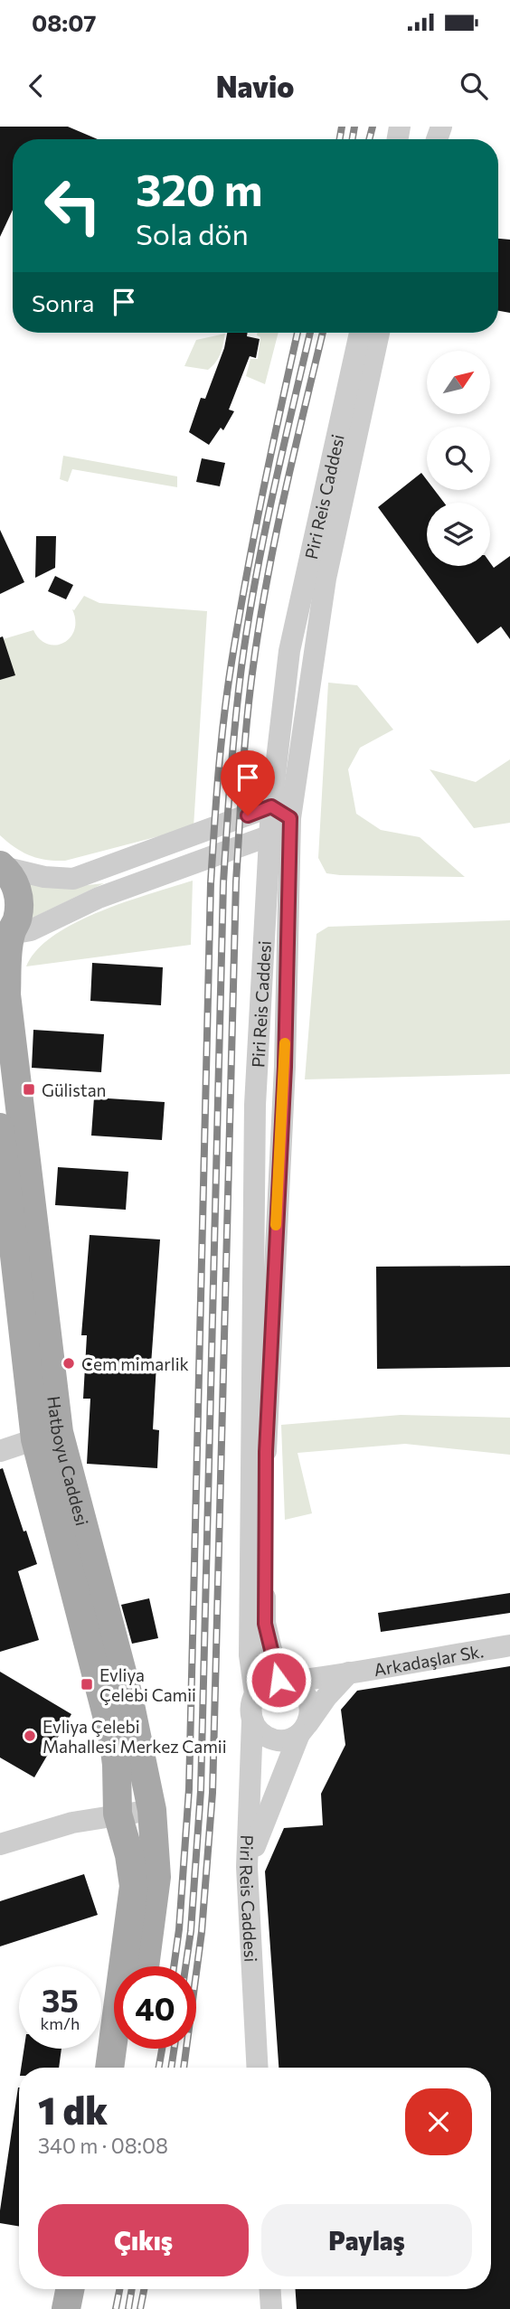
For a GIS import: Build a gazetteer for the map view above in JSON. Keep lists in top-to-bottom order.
{
  "streets": {
    "main road": ["Hatboyu Caddesi"],
    "street": ["Piri Reis Caddesi", "Arkadaşlar Sk."]
  },
  "crossings": [
    ["Piri Reis Caddesi", "Arkadaşlar Sk."]
  ],
  "places": {
    "transit": ["Gülistan", "Evliya Çelebi Camii"],
    "other": ["Cem mimarlik", "Evliya Çelebi Mahallesi Merkez Camii"]
  },
  "north": "top right",
  "page": {
    "status": "08:07",
    "header": "Navio",
    "turn": ["320 m", "Sola dön"],
    "then": "Sonra",
    "speed": "35 km/h",
    "limit": "40",
    "heading": ["1 dk", "340 m · 08:08"],
    "buttons": ["Çıkış", "Paylaş"]
  }
}
